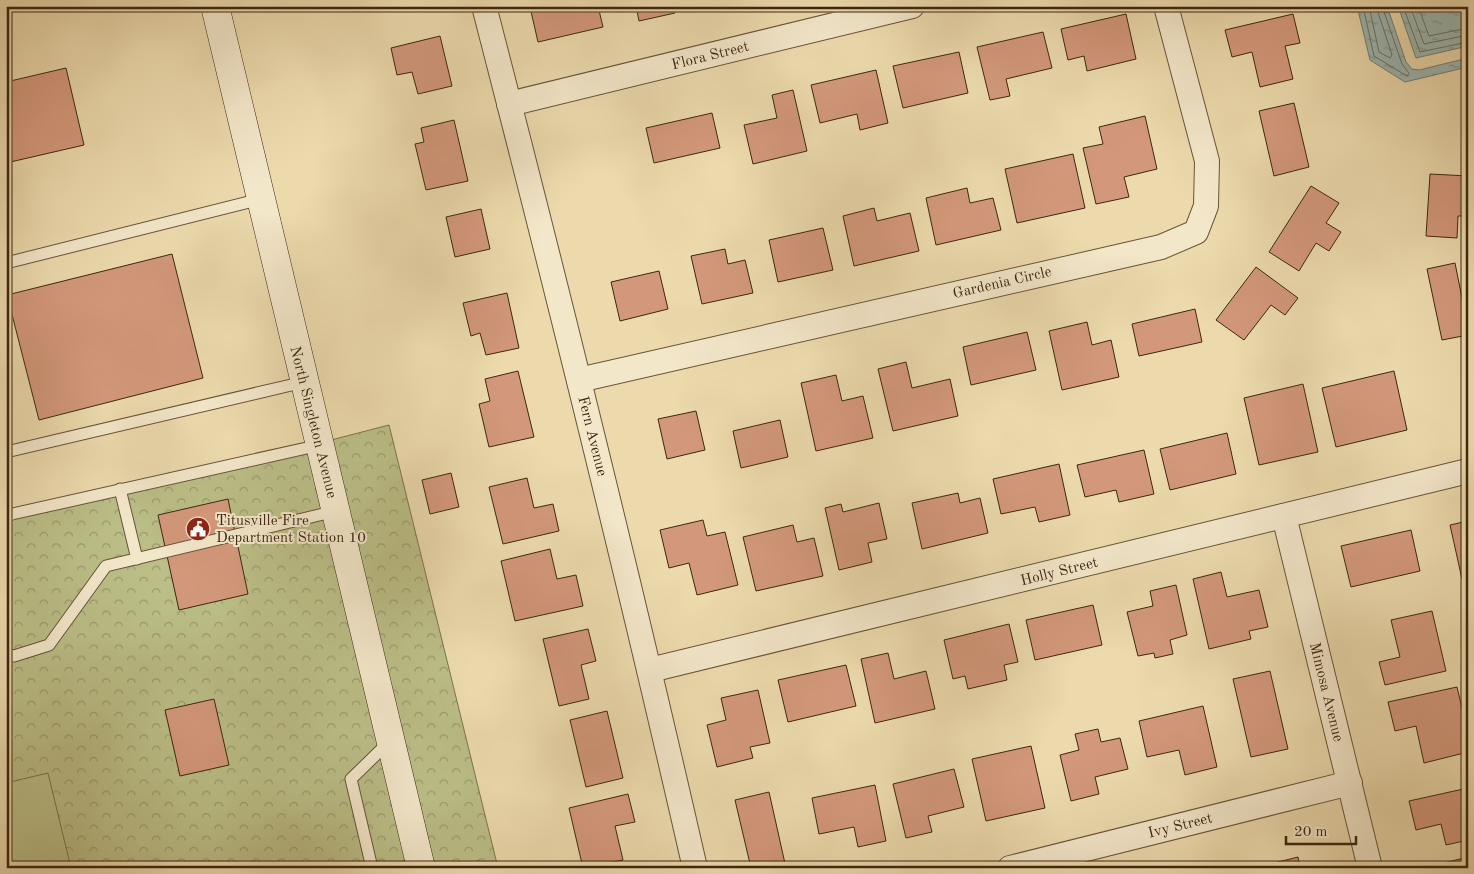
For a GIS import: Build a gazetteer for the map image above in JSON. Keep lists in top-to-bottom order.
{
  "streets": {
    "street": [
      "Flora Street",
      "Gardenia Circle",
      "North Singleton Avenue",
      "Fern Avenue",
      "Holly Street",
      "Mimosa Avenue",
      "Ivy Street"
    ]
  },
  "crossings": [
    ["Flora Street", "Fern Avenue"],
    ["Gardenia Circle", "Fern Avenue"],
    ["Fern Avenue", "Holly Street"],
    ["Holly Street", "Mimosa Avenue"],
    ["Mimosa Avenue", "Ivy Street"]
  ],
  "places": {
    "public building": ["Titusville Fire Department Station 10"]
  },
  "scale_bar": "20 m"
}
